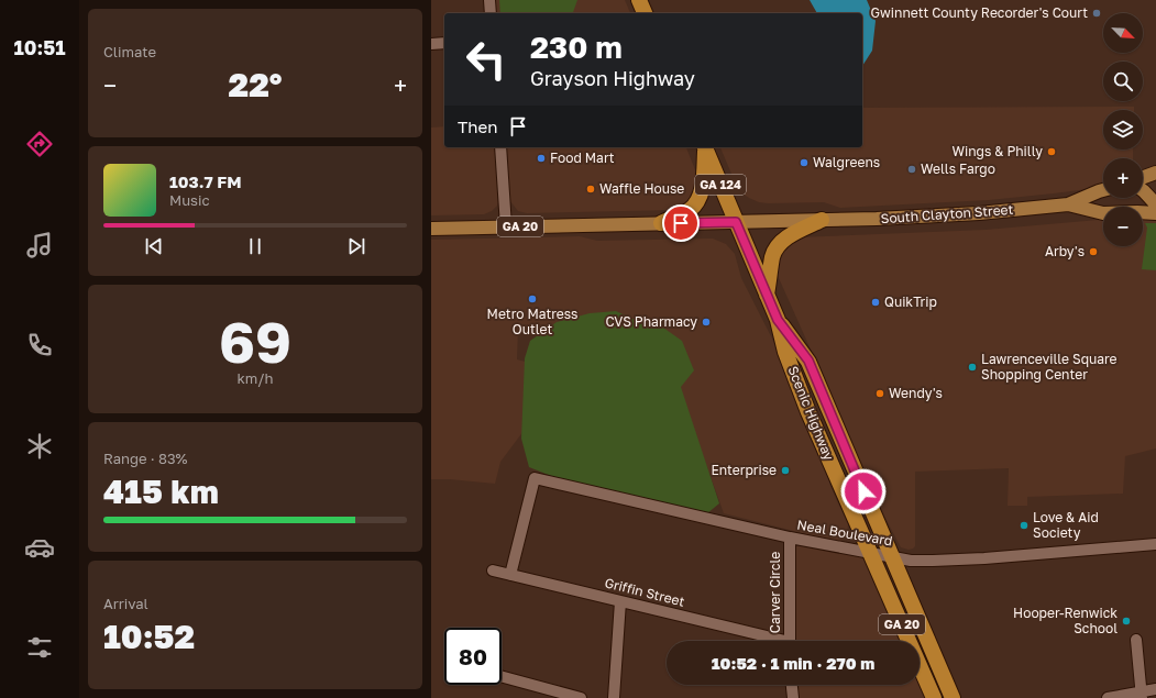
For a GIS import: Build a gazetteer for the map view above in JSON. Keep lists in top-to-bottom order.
{
  "streets": {
    "highway": ["GA 124", "GA 20", "Scenic Highway"],
    "main road": ["South Clayton Street"],
    "street": ["Neal Boulevard", "Griffin Street", "Carver Circle"]
  },
  "crossings": [
    ["South Clayton Street", "GA 20"],
    ["South Clayton Street", "Scenic Highway"],
    ["GA 20", "Scenic Highway"],
    ["Scenic Highway", "Neal Boulevard"],
    ["Neal Boulevard", "Griffin Street"],
    ["Neal Boulevard", "Carver Circle"]
  ],
  "places": [
    "Gwinnett County Recorder's Court",
    "Wings & Philly",
    "Food Mart",
    "Walgreens",
    "Wells Fargo",
    "Waffle House",
    "Arby's",
    "Metro Matress Outlet",
    "QuikTrip",
    "CVS Pharmacy",
    "Lawrenceville Square Shopping Center",
    "Wendy's",
    "Enterprise",
    "Love & Aid Society",
    "Hooper-Renwick School"
  ],
  "north": "bottom right",
  "page": {
    "tabs": "10:51",
    "tile": [
      "Climate",
      ["69", "km/h"],
      ["Range · 83%", "415 km"],
      ["Arrival", "10:52"]
    ],
    "map_buttons": ["+", "−"],
    "turn": ["230 m", "Grayson Highway"],
    "heat": ["−", "22°", "+"],
    "then": "Then",
    "song": ["103.7 FM", "Music"],
    "limit": "80",
    "trip": "10:52 · 1 min · 270 m"
  }
}
